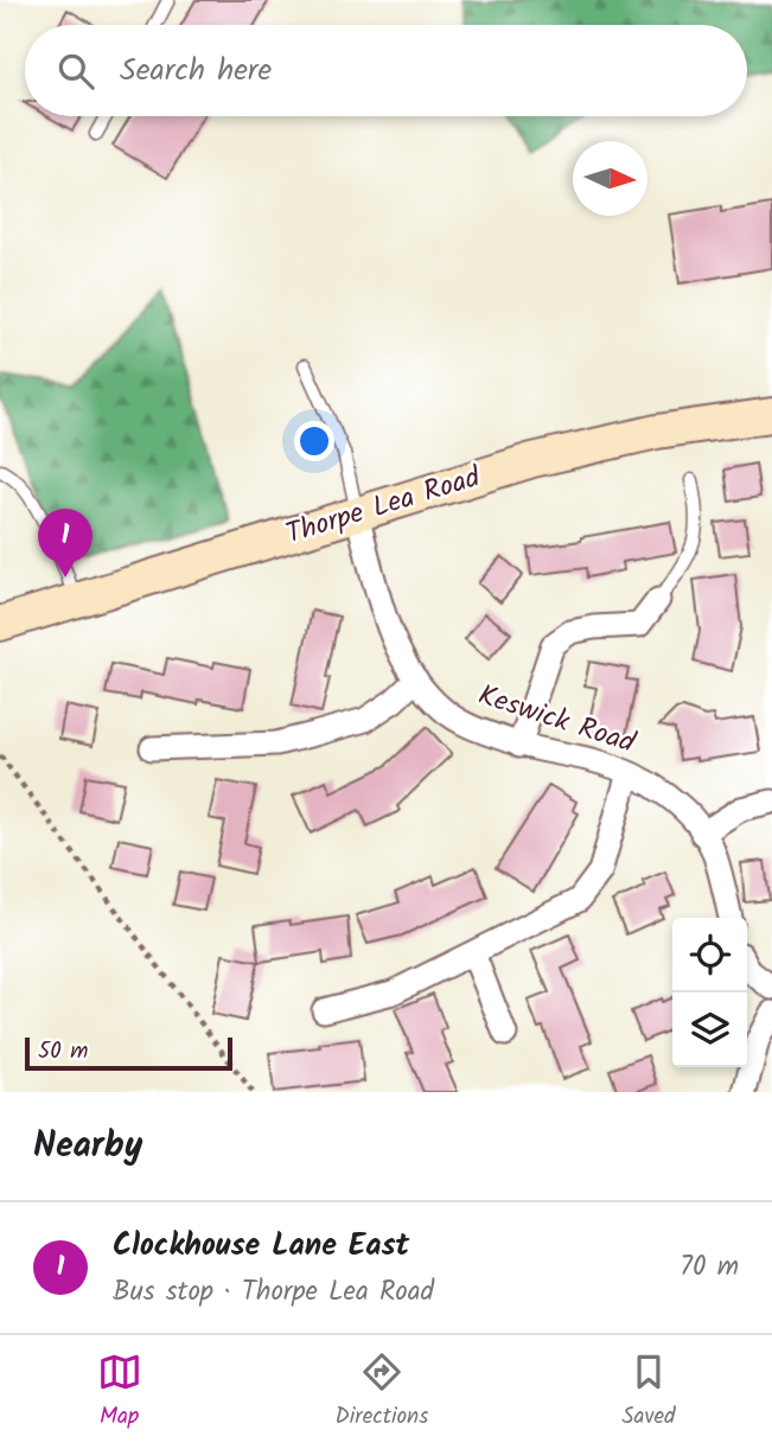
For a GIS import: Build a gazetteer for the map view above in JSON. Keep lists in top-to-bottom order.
{
  "streets": {
    "main road": ["Thorpe Lea Road"],
    "street": ["Keswick Road"]
  },
  "crossings": [
    ["Thorpe Lea Road", "Keswick Road"]
  ],
  "scale_bar": "50 m",
  "north": "right",
  "page": {
    "search": "Search here",
    "pins": "1",
    "scale": "50 m",
    "heading": "Nearby",
    "list": [
      {
        "mark": "1",
        "name": "Clockhouse Lane East",
        "note": "Bus stop · Thorpe Lea Road",
        "value": "70 m"
      }
    ],
    "nav": ["Map", "Directions", "Saved"]
  }
}
